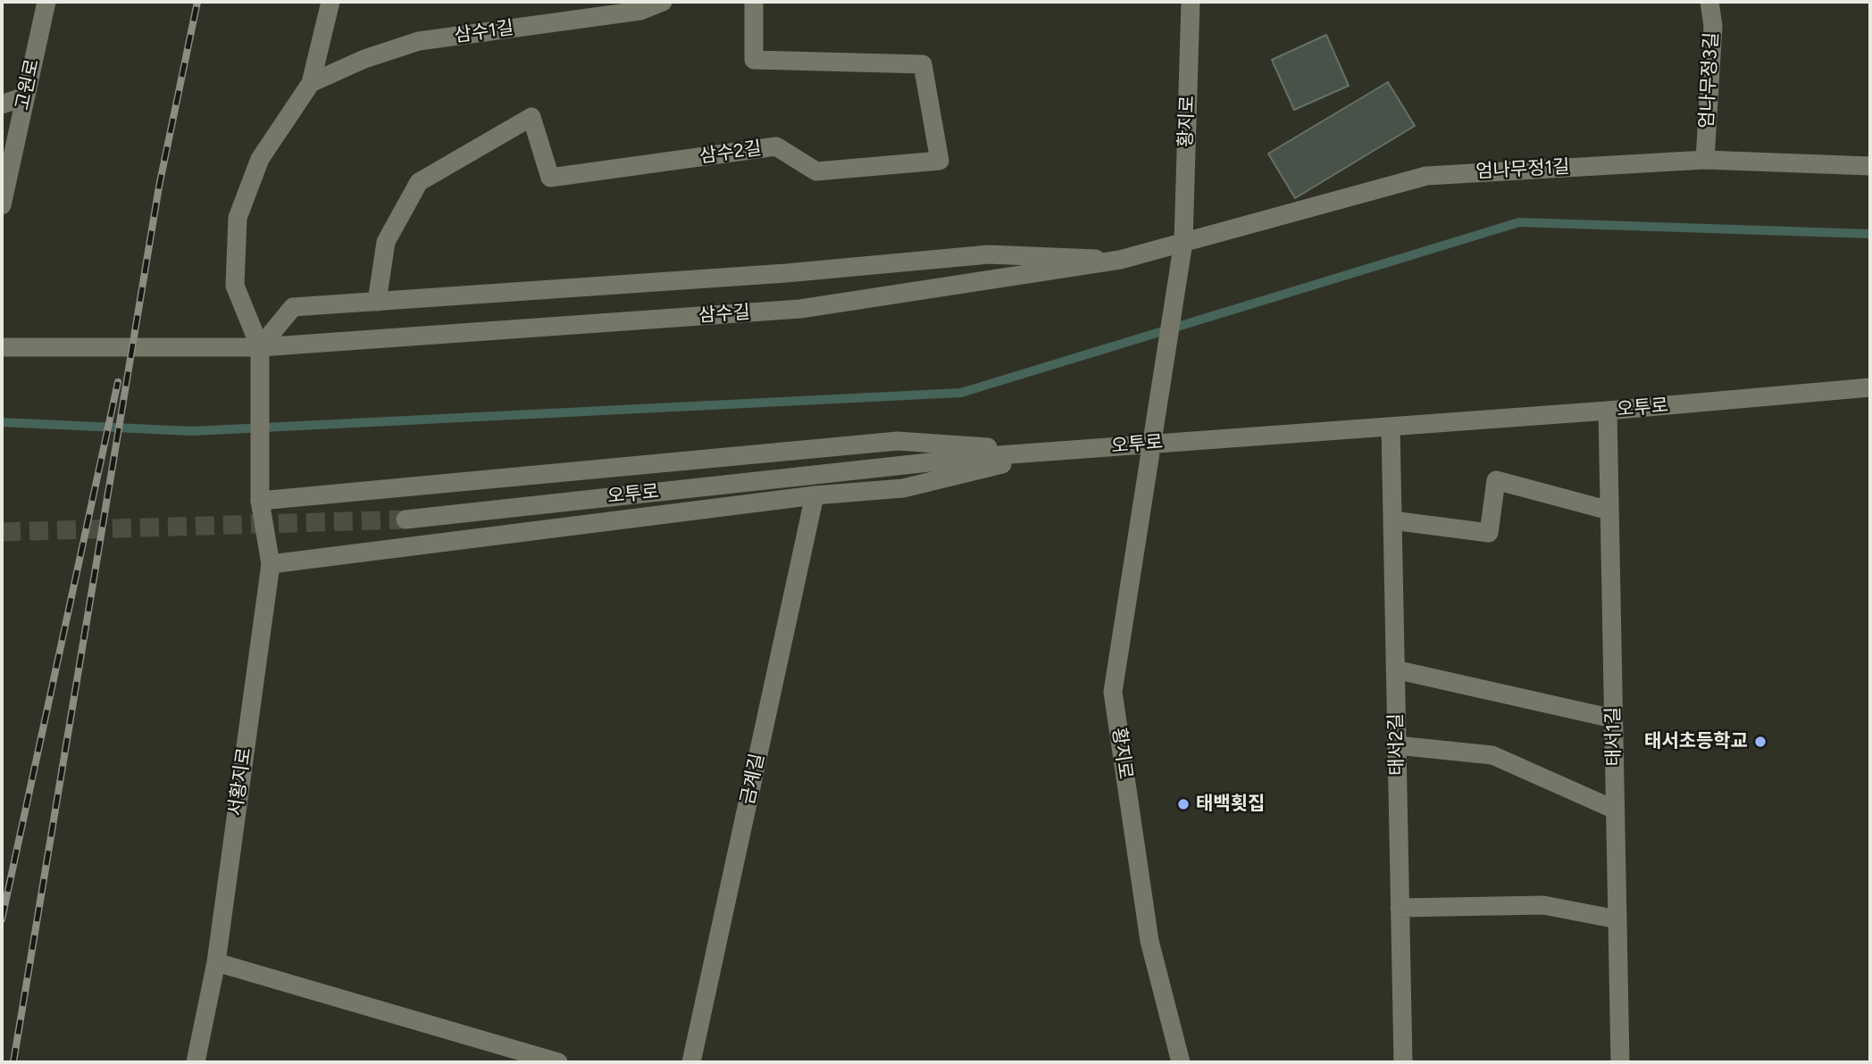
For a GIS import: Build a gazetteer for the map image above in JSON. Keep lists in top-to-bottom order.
{
  "streets": {
    "street": [
      "삼수1길",
      "엄나무정3길",
      "고원로",
      "황지로",
      "삼수2길",
      "엄나무정1길",
      "삼수길",
      "오투로",
      "태서1길",
      "태서2길",
      "금계길",
      "서황지로"
    ]
  },
  "crossings": [
    ["엄나무정3길", "엄나무정1길"],
    ["황지로", "엄나무정1길"],
    ["황지로", "삼수길"],
    ["황지로", "오투로"],
    ["엄나무정1길", "삼수길"],
    ["삼수길", "서황지로"],
    ["오투로", "태서1길"],
    ["오투로", "태서2길"]
  ],
  "places": ["태서초등학교", "태백횟집"]
}
